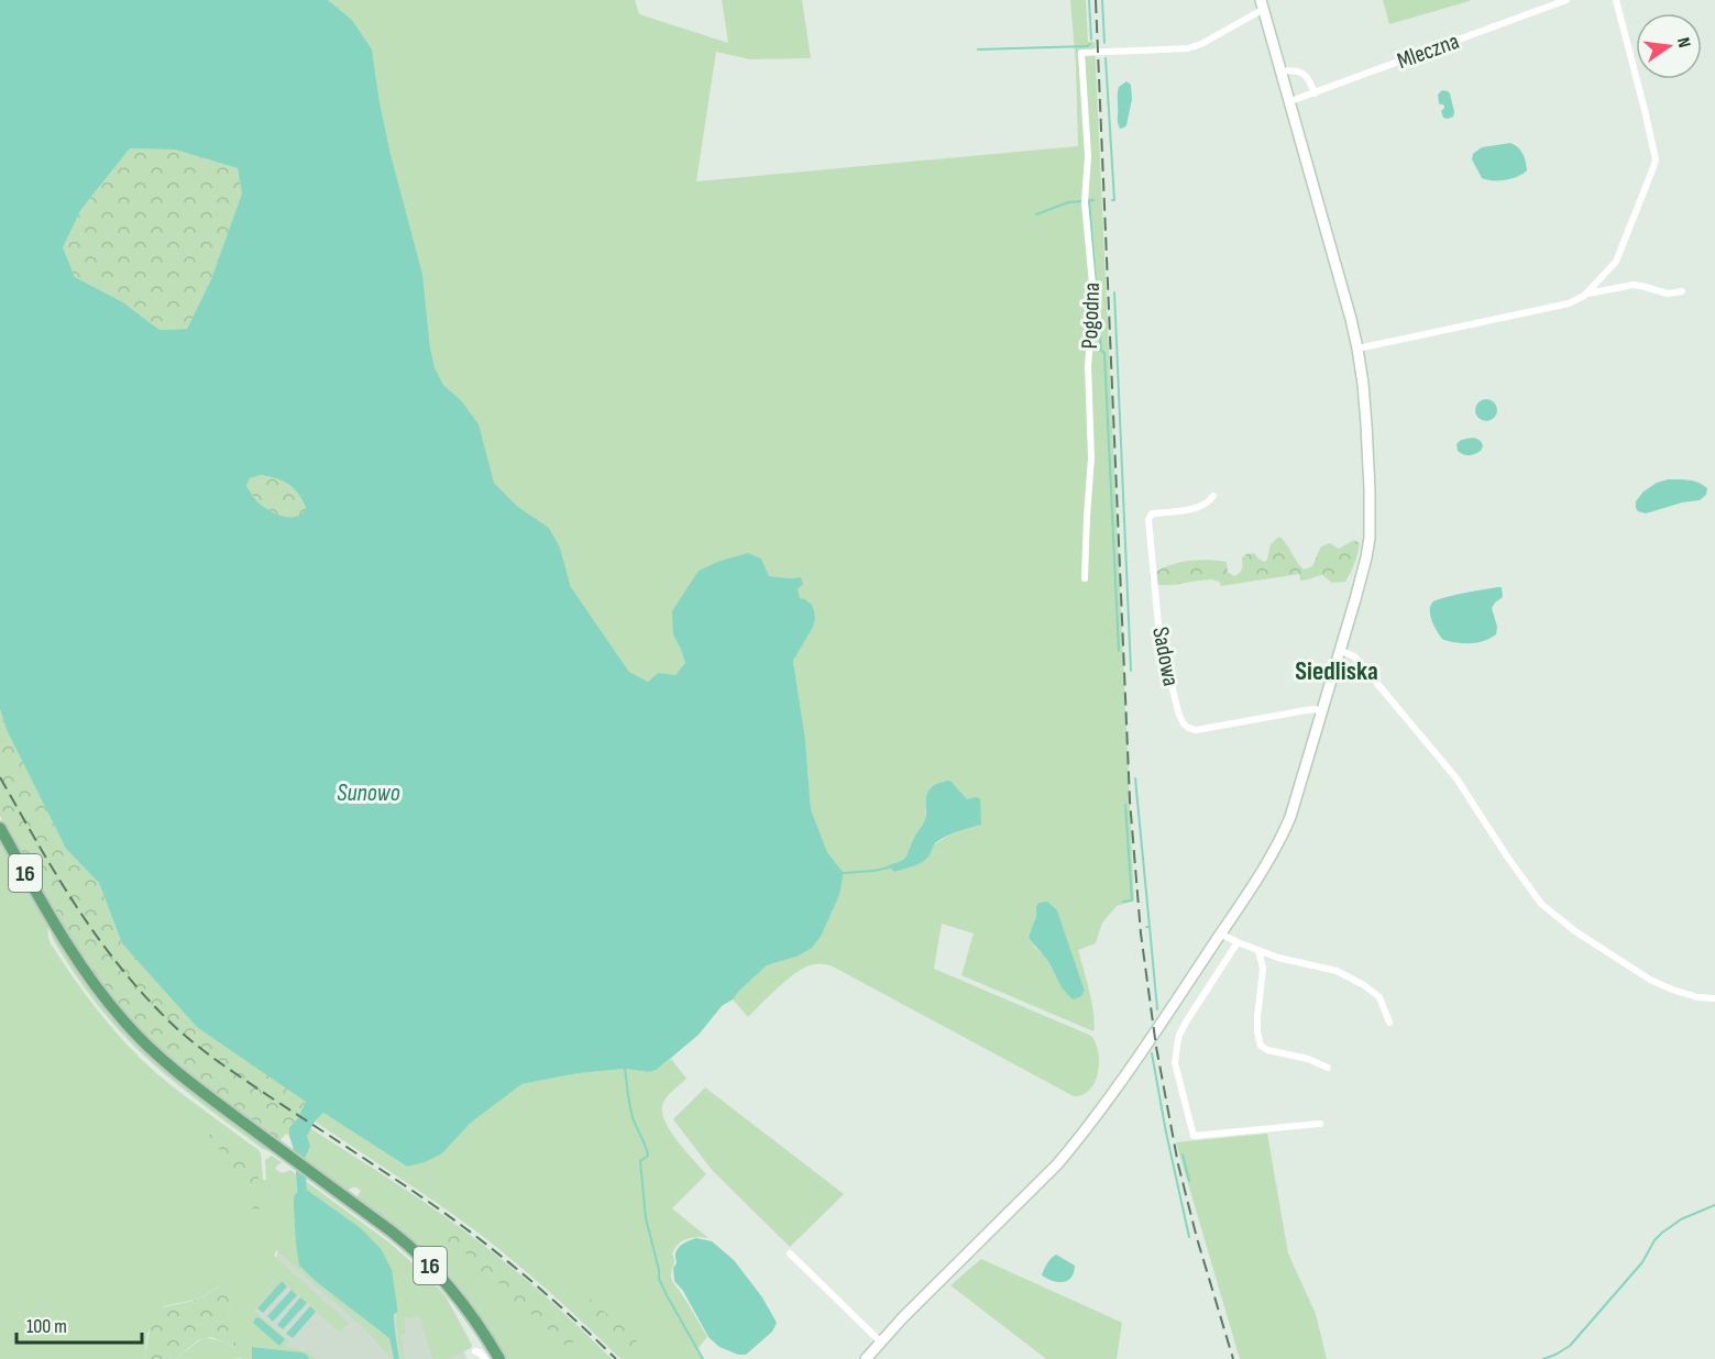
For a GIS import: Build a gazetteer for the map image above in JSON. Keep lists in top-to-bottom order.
{
  "streets": {
    "main road": ["16"],
    "street": ["Mleczna", "Pogodna", "Sadowa"]
  },
  "districts": ["Siedliska"],
  "water": ["Sunowo"],
  "scale_bar": "100 m",
  "north": "right"
}
